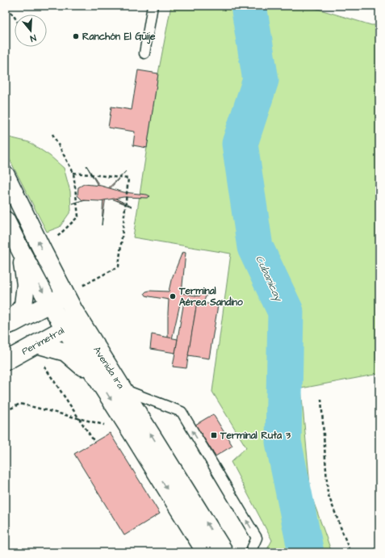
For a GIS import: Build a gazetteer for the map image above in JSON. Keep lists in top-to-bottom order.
{
  "streets": {
    "main road": ["Perimetral", "Avenida 1ra"]
  },
  "crossings": [
    ["Perimetral", "Avenida 1ra"]
  ],
  "water": ["Cubanicay"],
  "places": {
    "other": ["Ranchón El Güije", "Terminal Aérea Sandino"],
    "transit": ["Terminal Ruta 3"]
  },
  "north": "bottom"
}
